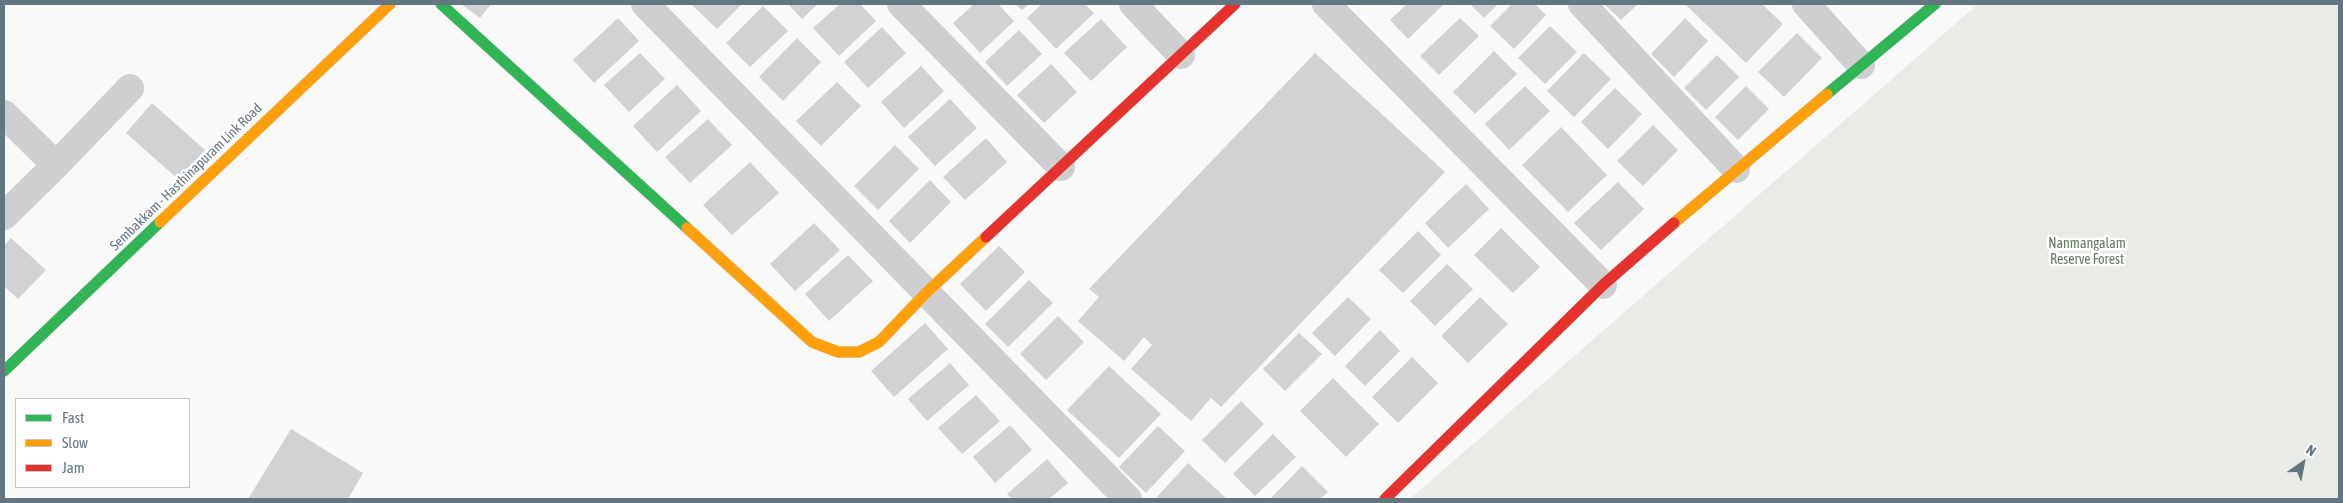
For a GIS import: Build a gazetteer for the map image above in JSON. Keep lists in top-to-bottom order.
{
  "streets": {
    "street": ["Sembakkam - Hasthinapuram Link Road"]
  },
  "parks": ["Nanmangalam Reserve Forest"],
  "legend": ["Fast", "Slow", "Jam"],
  "north": "top right"
}
